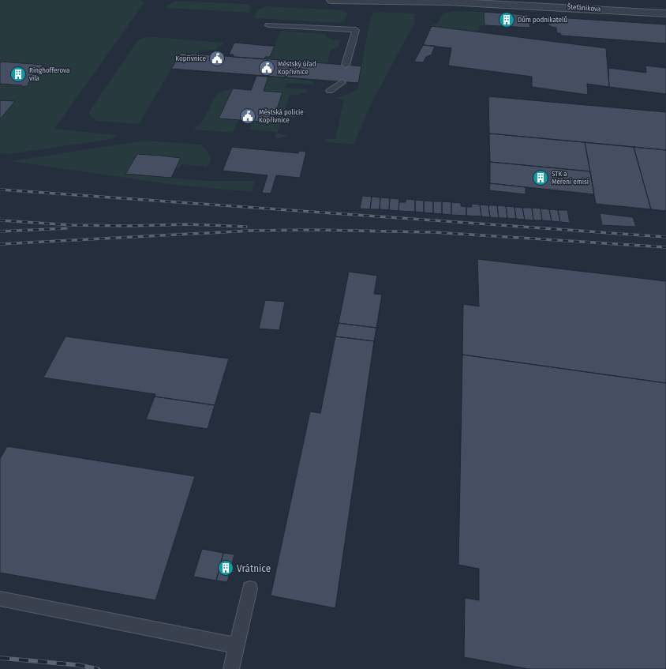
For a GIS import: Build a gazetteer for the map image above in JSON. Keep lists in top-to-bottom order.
{
  "streets": {
    "street": ["Štefánikova"]
  },
  "places": {
    "building": [
      "Dům podnikatelů",
      "Ringhofferova vila",
      "STK a Měření emisí",
      "Vrátnice"
    ],
    "public building": ["Kopřivnice", "Městský úřad Kopřivnice", "Městská policie Kopřivnice"]
  }
}
